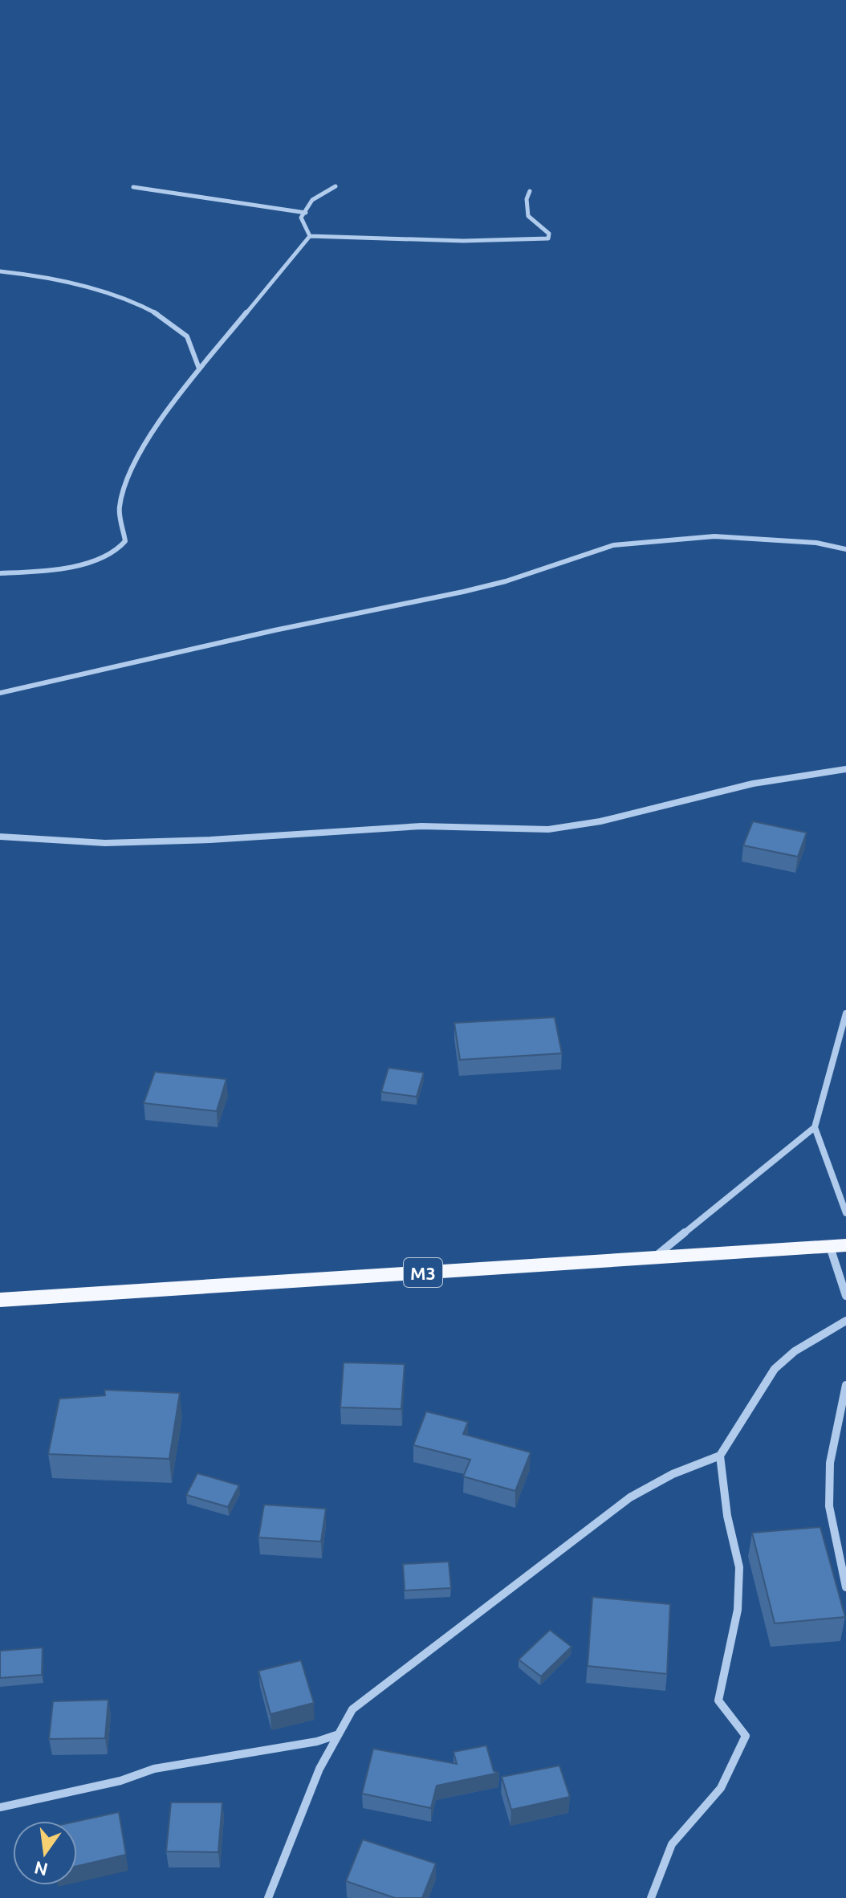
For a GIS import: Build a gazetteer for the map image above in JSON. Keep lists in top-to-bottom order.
{
  "streets": {
    "main road": ["M3"]
  },
  "north": "bottom"
}
